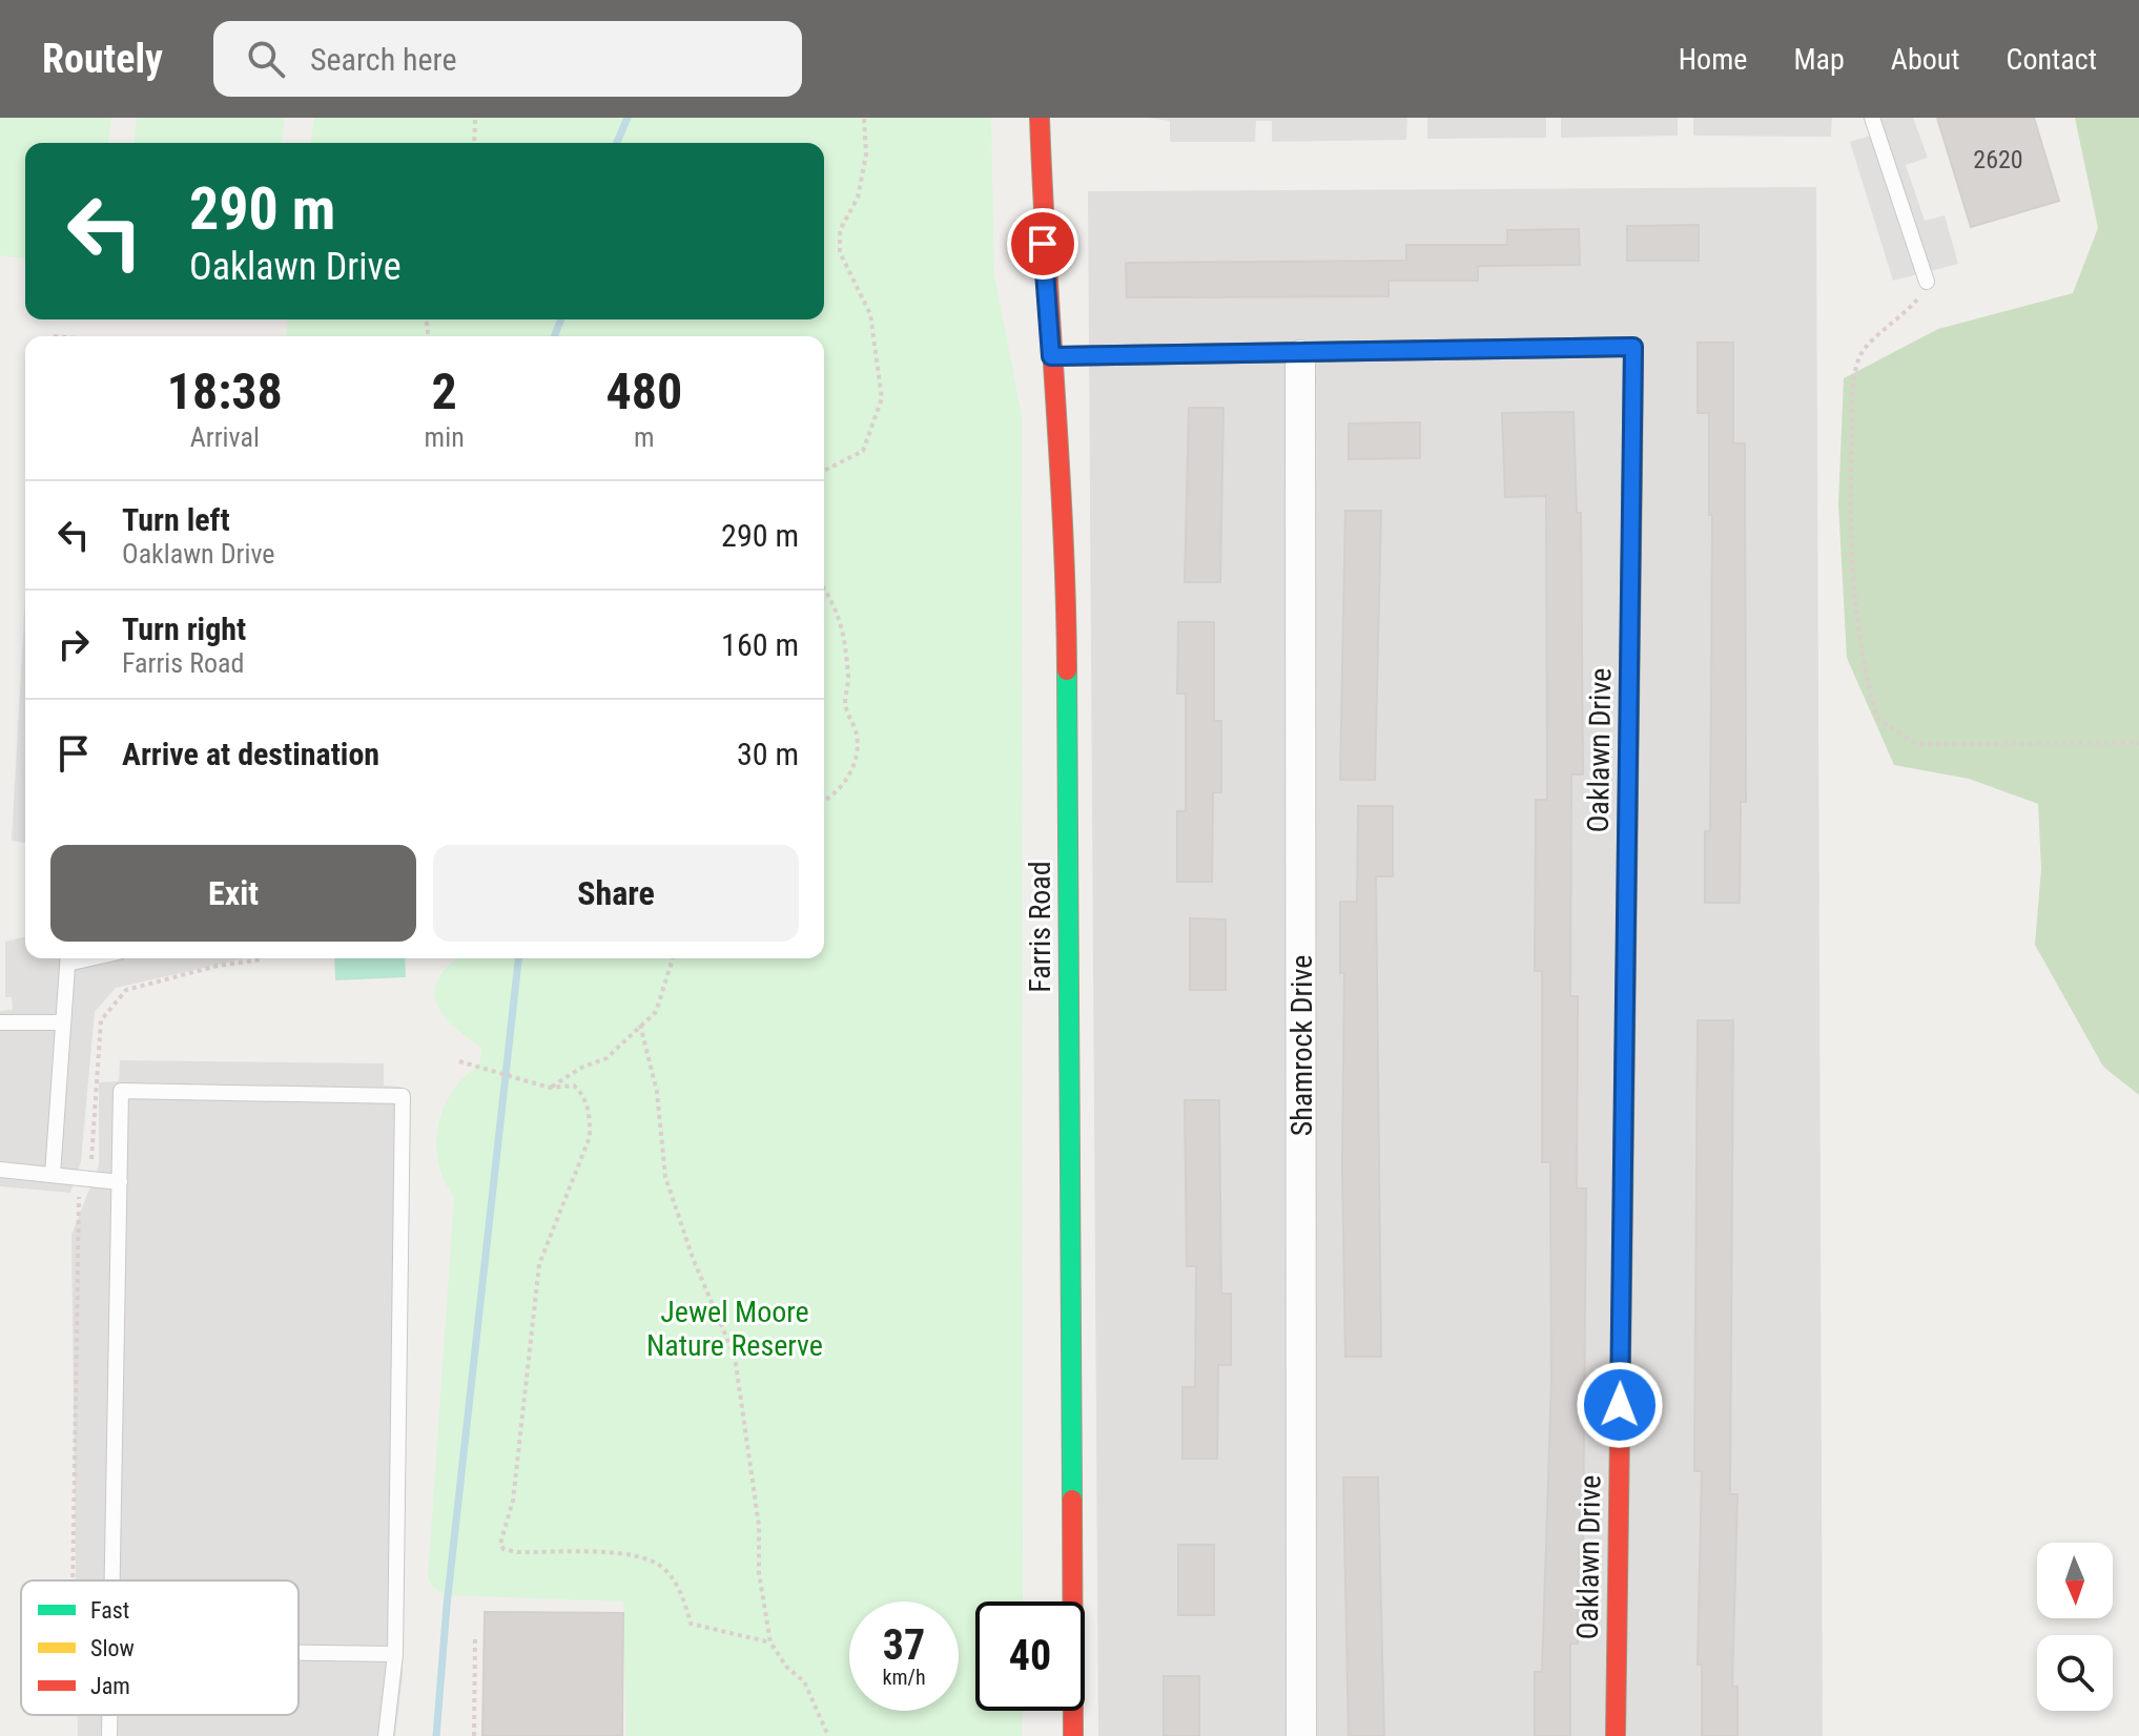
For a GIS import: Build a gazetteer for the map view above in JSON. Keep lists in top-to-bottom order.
{
  "streets": {
    "street": ["Oaklawn Drive", "Farris Road", "Shamrock Drive"]
  },
  "crossings": [
    ["Oaklawn Drive", "Farris Road"],
    ["Oaklawn Drive", "Shamrock Drive"]
  ],
  "parks": ["Jewel Moore Nature Reserve"],
  "house_numbers": ["2620"],
  "legend": ["Fast", "Slow", "Jam"],
  "north": "bottom",
  "page": {
    "header": "Routely",
    "search": "Search here",
    "nav": [
      "Home",
      "Map",
      "About",
      "Contact"
    ],
    "turn": ["290 m", "Oaklawn Drive"],
    "eta": [
      "18:38",
      "Arrival",
      "2",
      "min",
      "480",
      "m"
    ],
    "list": [
      {
        "name": "Turn left",
        "note": "Oaklawn Drive",
        "value": "290 m"
      },
      {
        "name": "Turn right",
        "note": "Farris Road",
        "value": "160 m"
      },
      {
        "name": "Arrive at destination",
        "value": "30 m"
      }
    ],
    "buttons": ["Exit", "Share"],
    "speed": "37 km/h",
    "limit": "40"
  }
}
